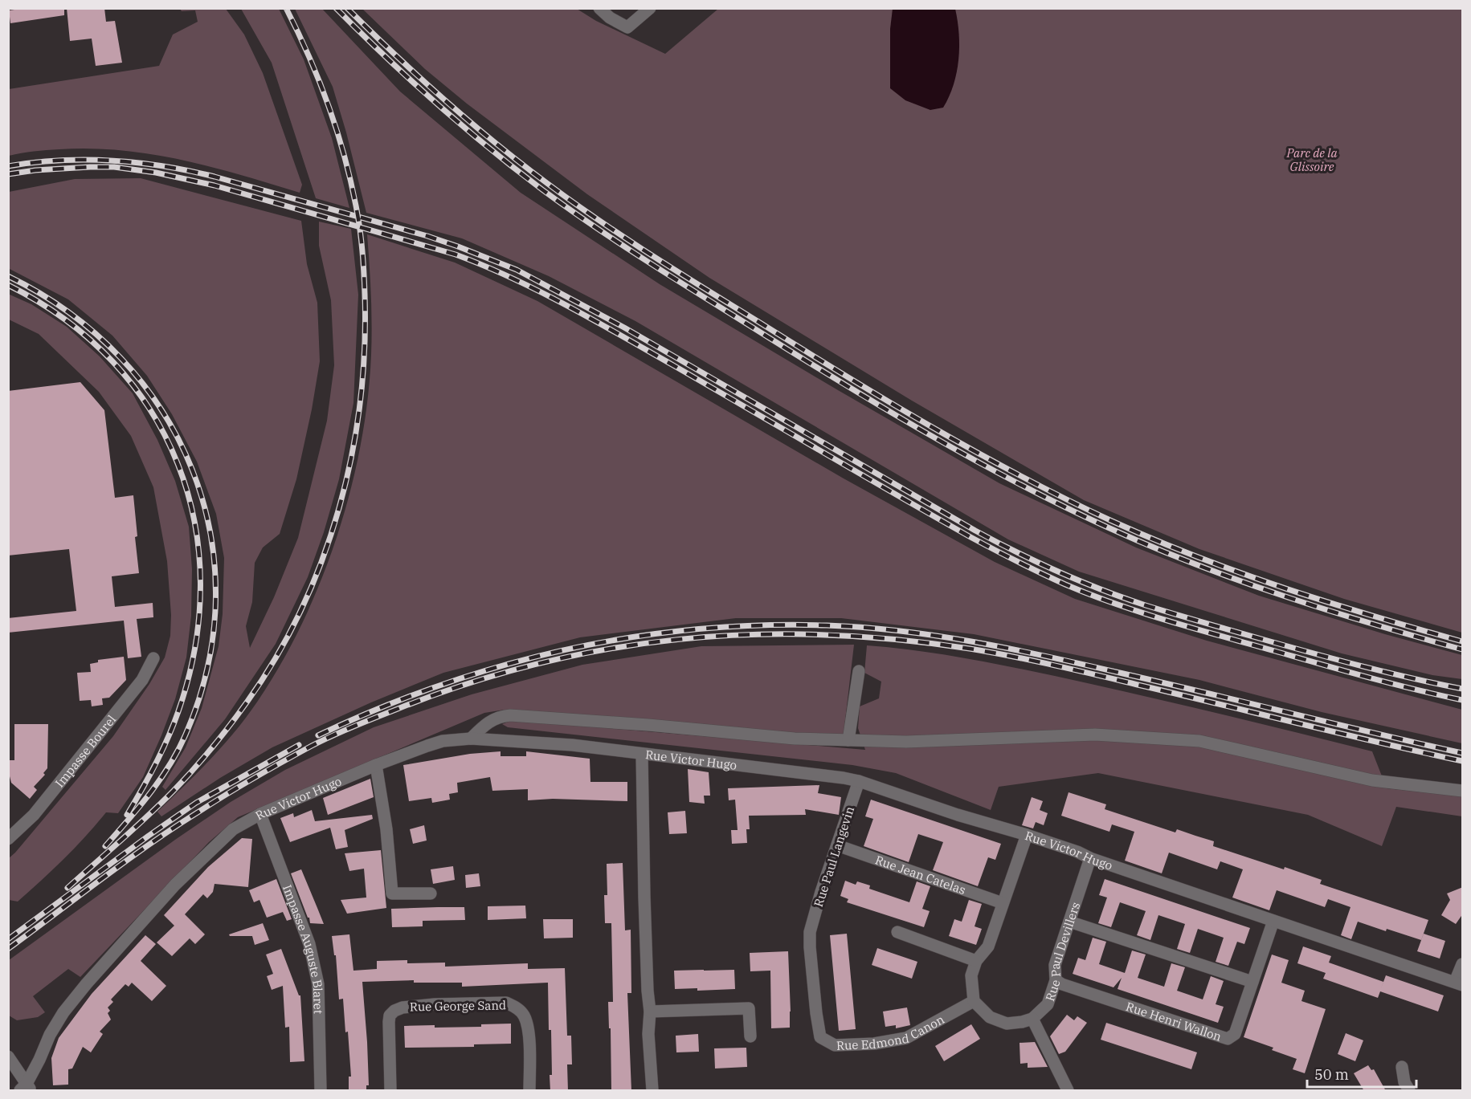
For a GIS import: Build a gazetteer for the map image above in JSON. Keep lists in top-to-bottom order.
{
  "streets": {
    "street": [
      "Impasse Bourel",
      "Rue Victor Hugo",
      "Rue Paul Langevin",
      "Rue Jean Catelas",
      "Impasse Auguste Blaret",
      "Rue Paul Devillers",
      "Rue George Sand",
      "Rue Henri Wallon",
      "Rue Edmond Canon"
    ]
  },
  "crossings": [
    ["Rue Victor Hugo", "Rue Paul Langevin"],
    ["Rue Victor Hugo", "Impasse Auguste Blaret"],
    ["Rue Victor Hugo", "Rue Paul Devillers"],
    ["Rue Victor Hugo", "Rue Henri Wallon"],
    ["Rue Paul Langevin", "Rue Jean Catelas"],
    ["Rue Paul Langevin", "Rue Edmond Canon"],
    ["Rue Paul Devillers", "Rue Henri Wallon"]
  ],
  "parks": ["Parc de la Glissoire"],
  "scale_bar": "50 m"
}
